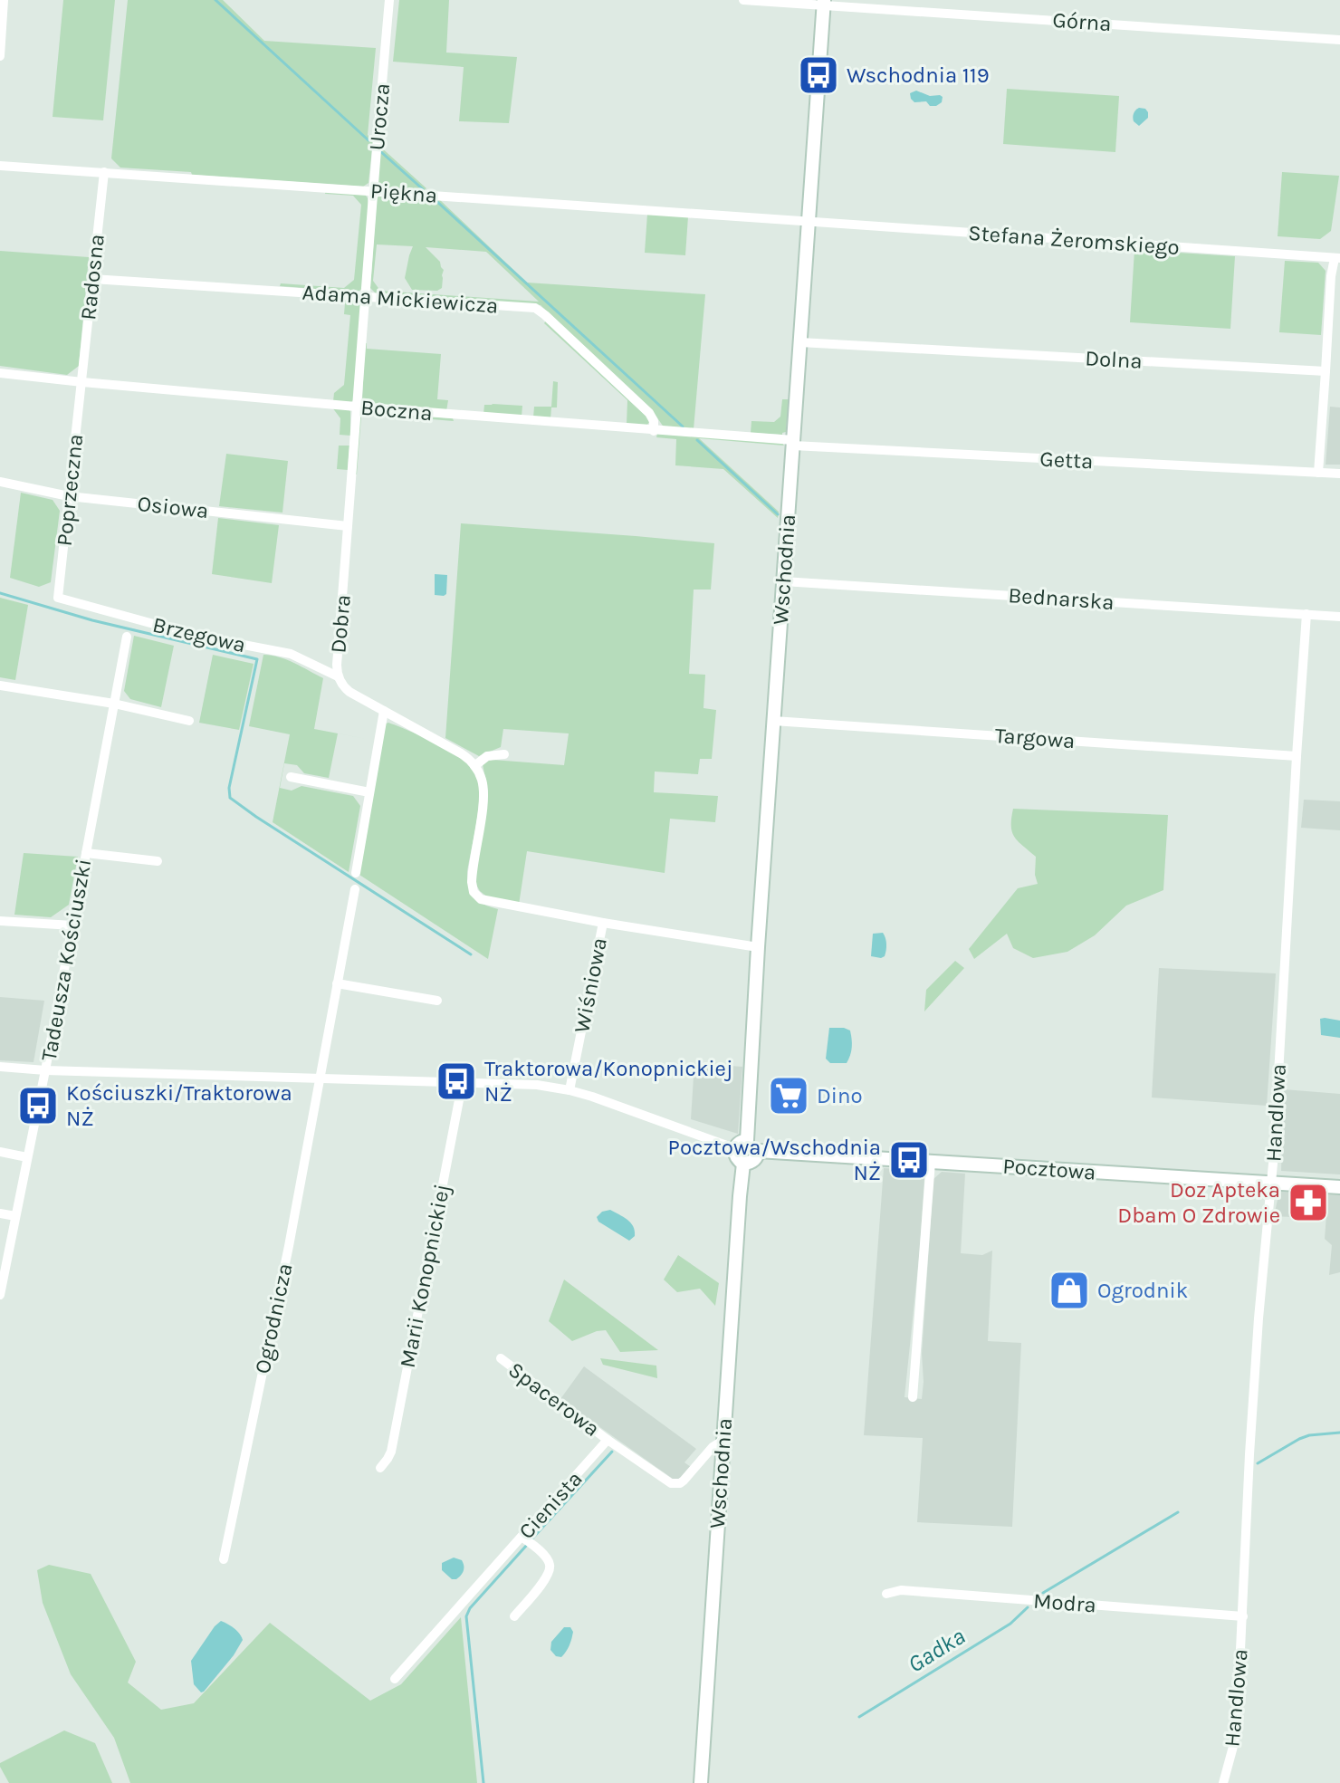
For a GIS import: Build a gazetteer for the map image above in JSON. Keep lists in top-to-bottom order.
{
  "streets": {
    "street": [
      "Górna",
      "Urocza",
      "Piękna",
      "Stefana Żeromskiego",
      "Radosna",
      "Adama Mickiewicza",
      "Dolna",
      "Boczna",
      "Getta",
      "Poprzeczna",
      "Osiowa",
      "Wschodnia",
      "Bednarska",
      "Dobra",
      "Brzegowa",
      "Targowa",
      "Tadeusza Kościuszki",
      "Wiśniowa",
      "Handlowa",
      "Pocztowa",
      "Marii Konopnickiej",
      "Ogrodnicza",
      "Spacerowa",
      "Cienista",
      "Modra"
    ]
  },
  "crossings": [
    ["Górna", "Wschodnia"],
    ["Urocza", "Piękna"],
    ["Urocza", "Adama Mickiewicza"],
    ["Urocza", "Boczna"],
    ["Urocza", "Dobra"],
    ["Piękna", "Stefana Żeromskiego"],
    ["Piękna", "Radosna"],
    ["Piękna", "Wschodnia"],
    ["Stefana Żeromskiego", "Wschodnia"],
    ["Radosna", "Adama Mickiewicza"],
    ["Radosna", "Boczna"],
    ["Radosna", "Poprzeczna"],
    ["Adama Mickiewicza", "Boczna"],
    ["Dolna", "Wschodnia"],
    ["Boczna", "Getta"],
    ["Boczna", "Poprzeczna"],
    ["Boczna", "Wschodnia"],
    ["Boczna", "Dobra"],
    ["Getta", "Wschodnia"],
    ["Poprzeczna", "Osiowa"],
    ["Poprzeczna", "Brzegowa"],
    ["Osiowa", "Dobra"],
    ["Wschodnia", "Bednarska"],
    ["Wschodnia", "Targowa"],
    ["Wschodnia", "Pocztowa"],
    ["Bednarska", "Handlowa"],
    ["Dobra", "Brzegowa"],
    ["Targowa", "Handlowa"],
    ["Handlowa", "Pocztowa"],
    ["Handlowa", "Modra"],
    ["Spacerowa", "Cienista"]
  ],
  "water": ["Gadka"],
  "places": {
    "bus stop": [
      "Wschodnia 119",
      "Traktorowa/Konopnickiej NŻ",
      "Kościuszki/Traktorowa NŻ",
      "Pocztowa/Wschodnia NŻ"
    ],
    "supermarket": ["Dino"],
    "pharmacy": ["Doz Apteka Dbam O Zdrowie"],
    "shop": ["Ogrodnik"]
  }
}
